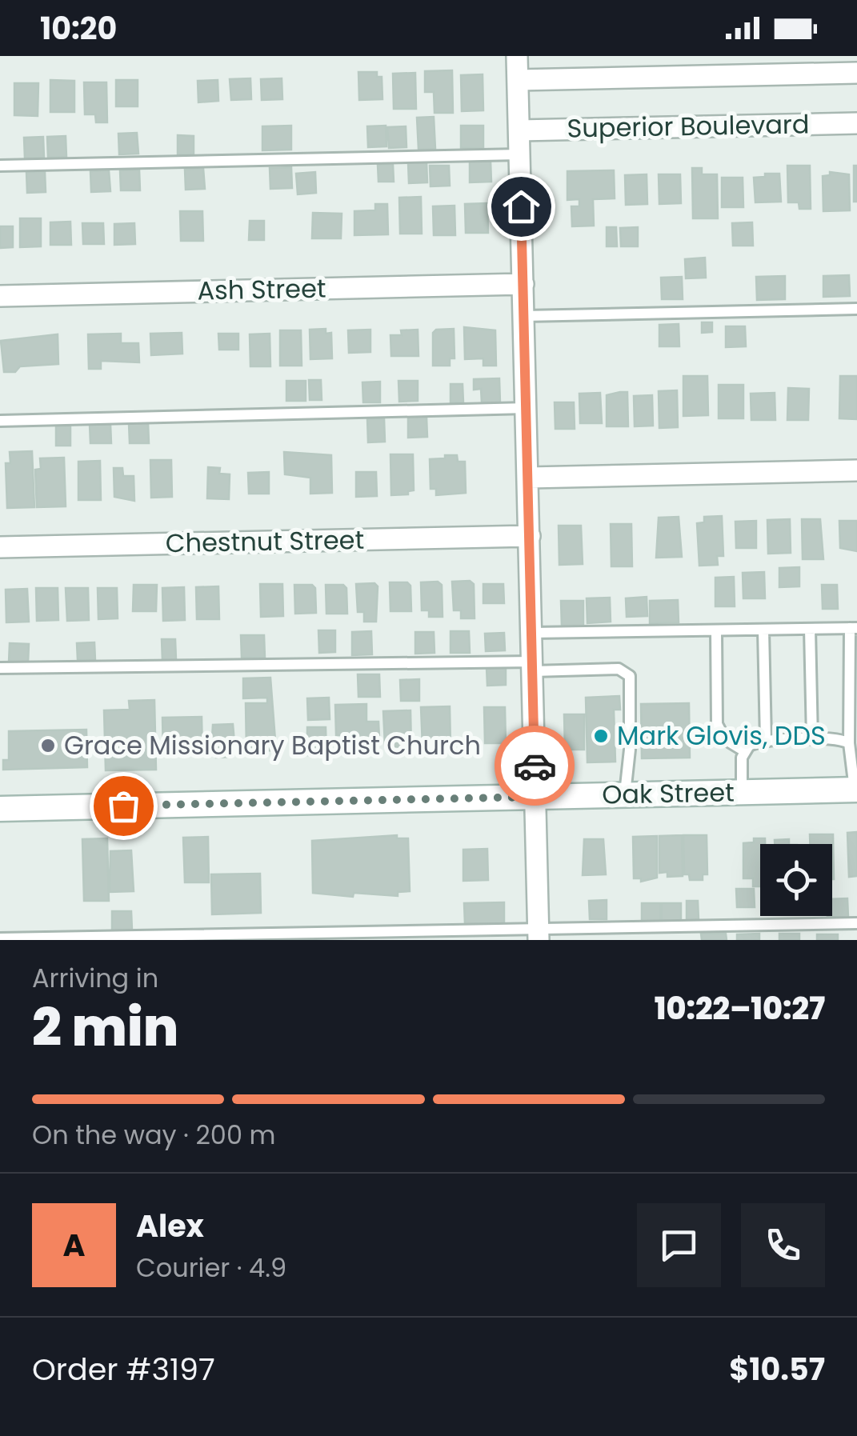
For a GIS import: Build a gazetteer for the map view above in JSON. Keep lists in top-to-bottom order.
{
  "streets": {
    "street": [
      "Superior Boulevard",
      "Ash Street",
      "Chestnut Street",
      "Oak Street"
    ]
  },
  "places": ["Mark Glovis, DDS", "Grace Missionary Baptist Church"],
  "page": {
    "status": "10:20",
    "heading": ["2 min", "Arriving in", "10:22–10:27"],
    "panel": [
      "Alex",
      "Courier · 4.9",
      "Order #3197",
      "$10.57"
    ],
    "bar": "On the way · 200 m",
    "round": "A"
  }
}
